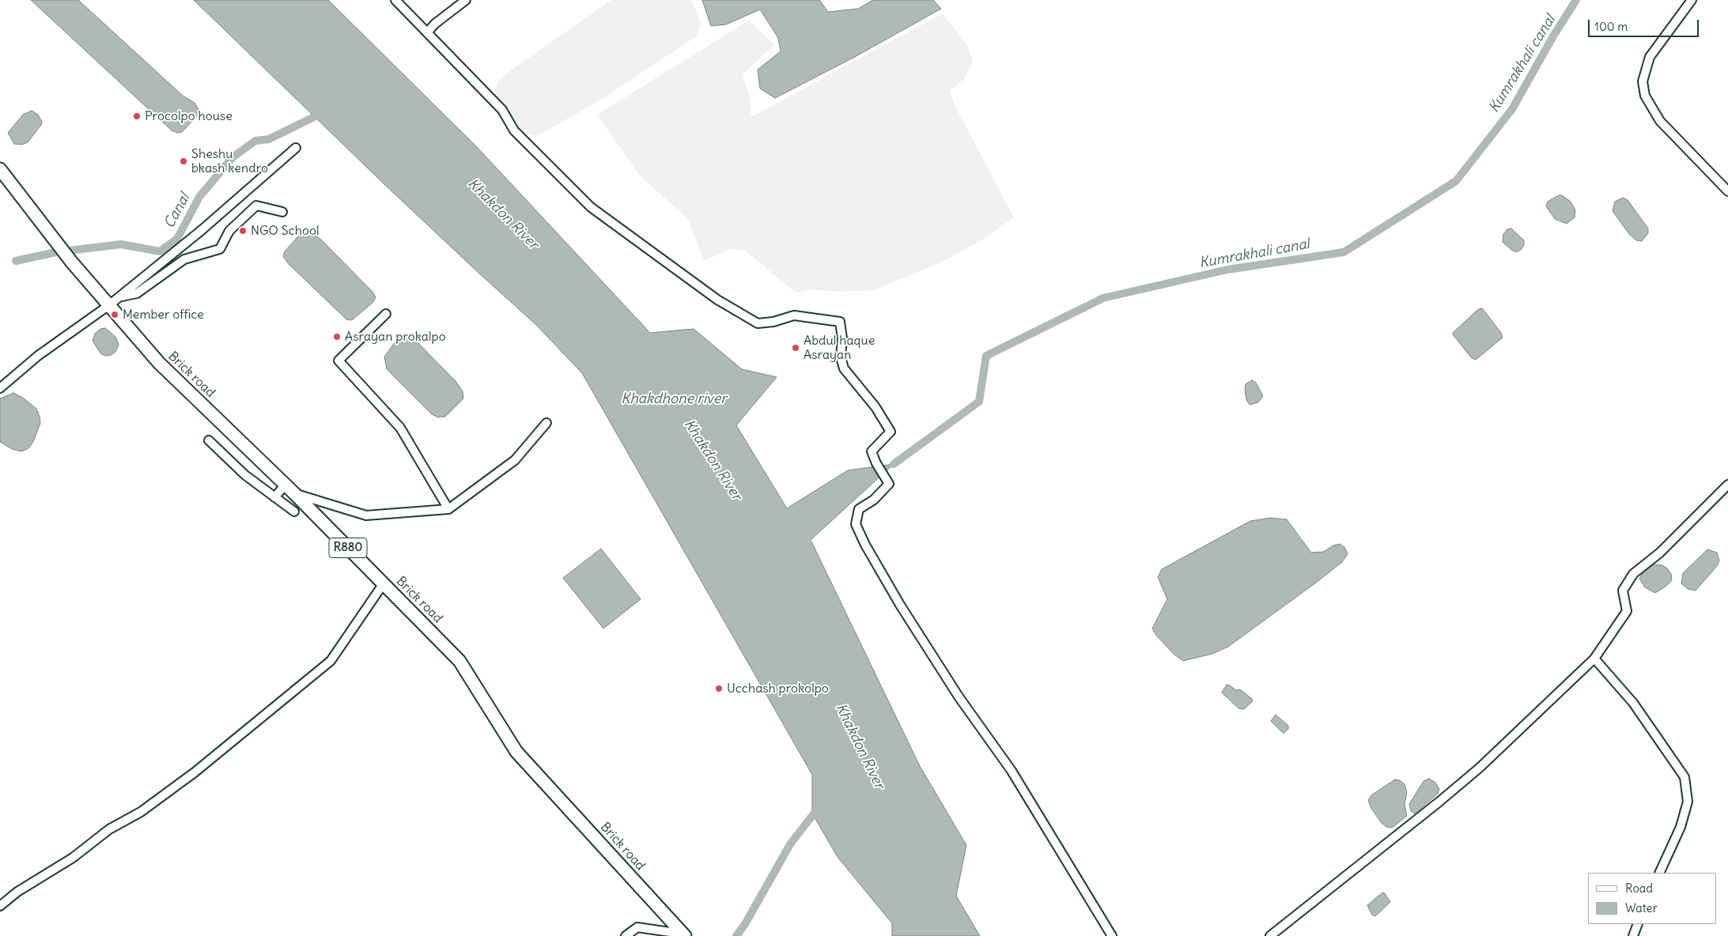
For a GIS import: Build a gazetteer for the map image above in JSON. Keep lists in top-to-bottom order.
{
  "streets": {
    "main road": ["Brick road", "R880"]
  },
  "water": [
    "Kumrakhali canal",
    "Canal",
    "Khakdon River",
    "Khakdhone river"
  ],
  "places": [
    "Procolpo house",
    "Sheshu bkash kendro",
    "NGO School",
    "Member office",
    "Asrayan prokalpo",
    "Abdul haque Asrayan",
    "Ucchash prokolpo"
  ],
  "legend": ["Road", "Water"],
  "scale_bar": "100 m"
}
